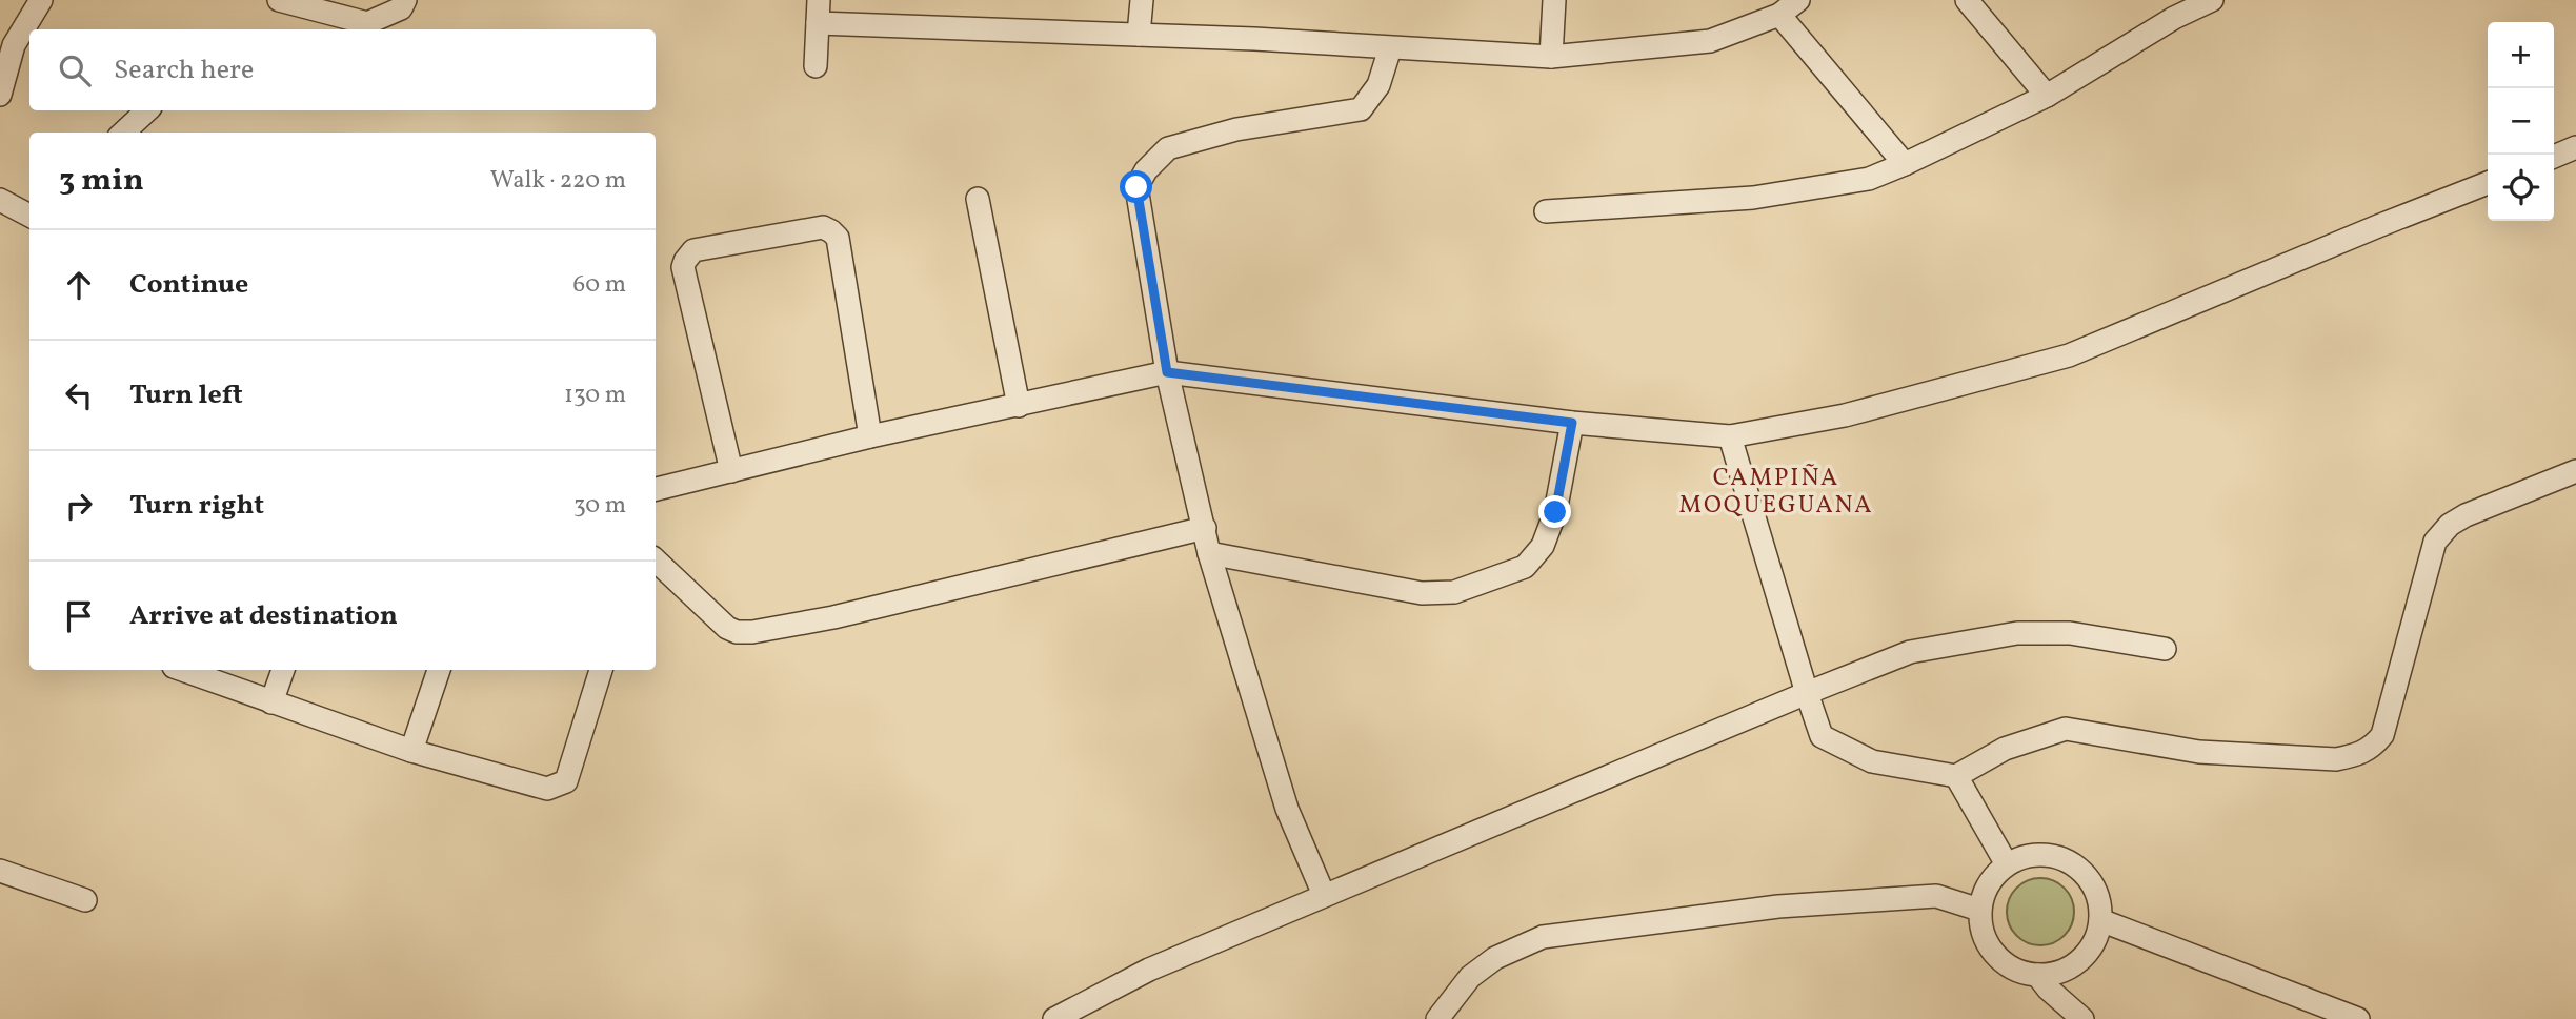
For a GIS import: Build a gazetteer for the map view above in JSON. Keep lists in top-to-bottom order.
{
  "districts": ["CAMPIÑA MOQUEGUANA"],
  "page": {
    "map_buttons": ["+", "−"],
    "search": "Search here",
    "heading": ["3 min", "Walk · 220 m"],
    "list": [
      ["Continue", "60 m"],
      ["Turn left", "130 m"],
      ["Turn right", "30 m"],
      "Arrive at destination"
    ]
  }
}
